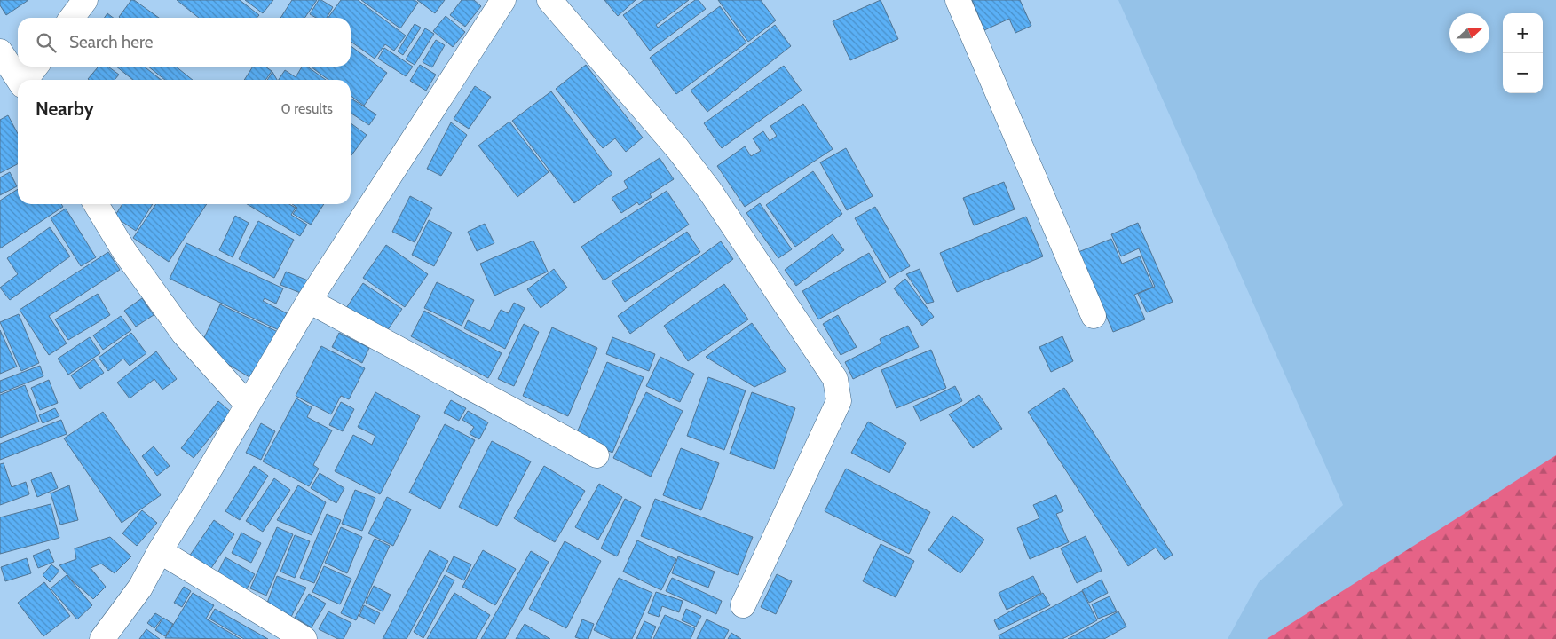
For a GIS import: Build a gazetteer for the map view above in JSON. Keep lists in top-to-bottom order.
{
  "north": "right",
  "page": {
    "map_buttons": ["+", "−"],
    "search": "Search here",
    "heading": ["Nearby", "0 results"]
  }
}
